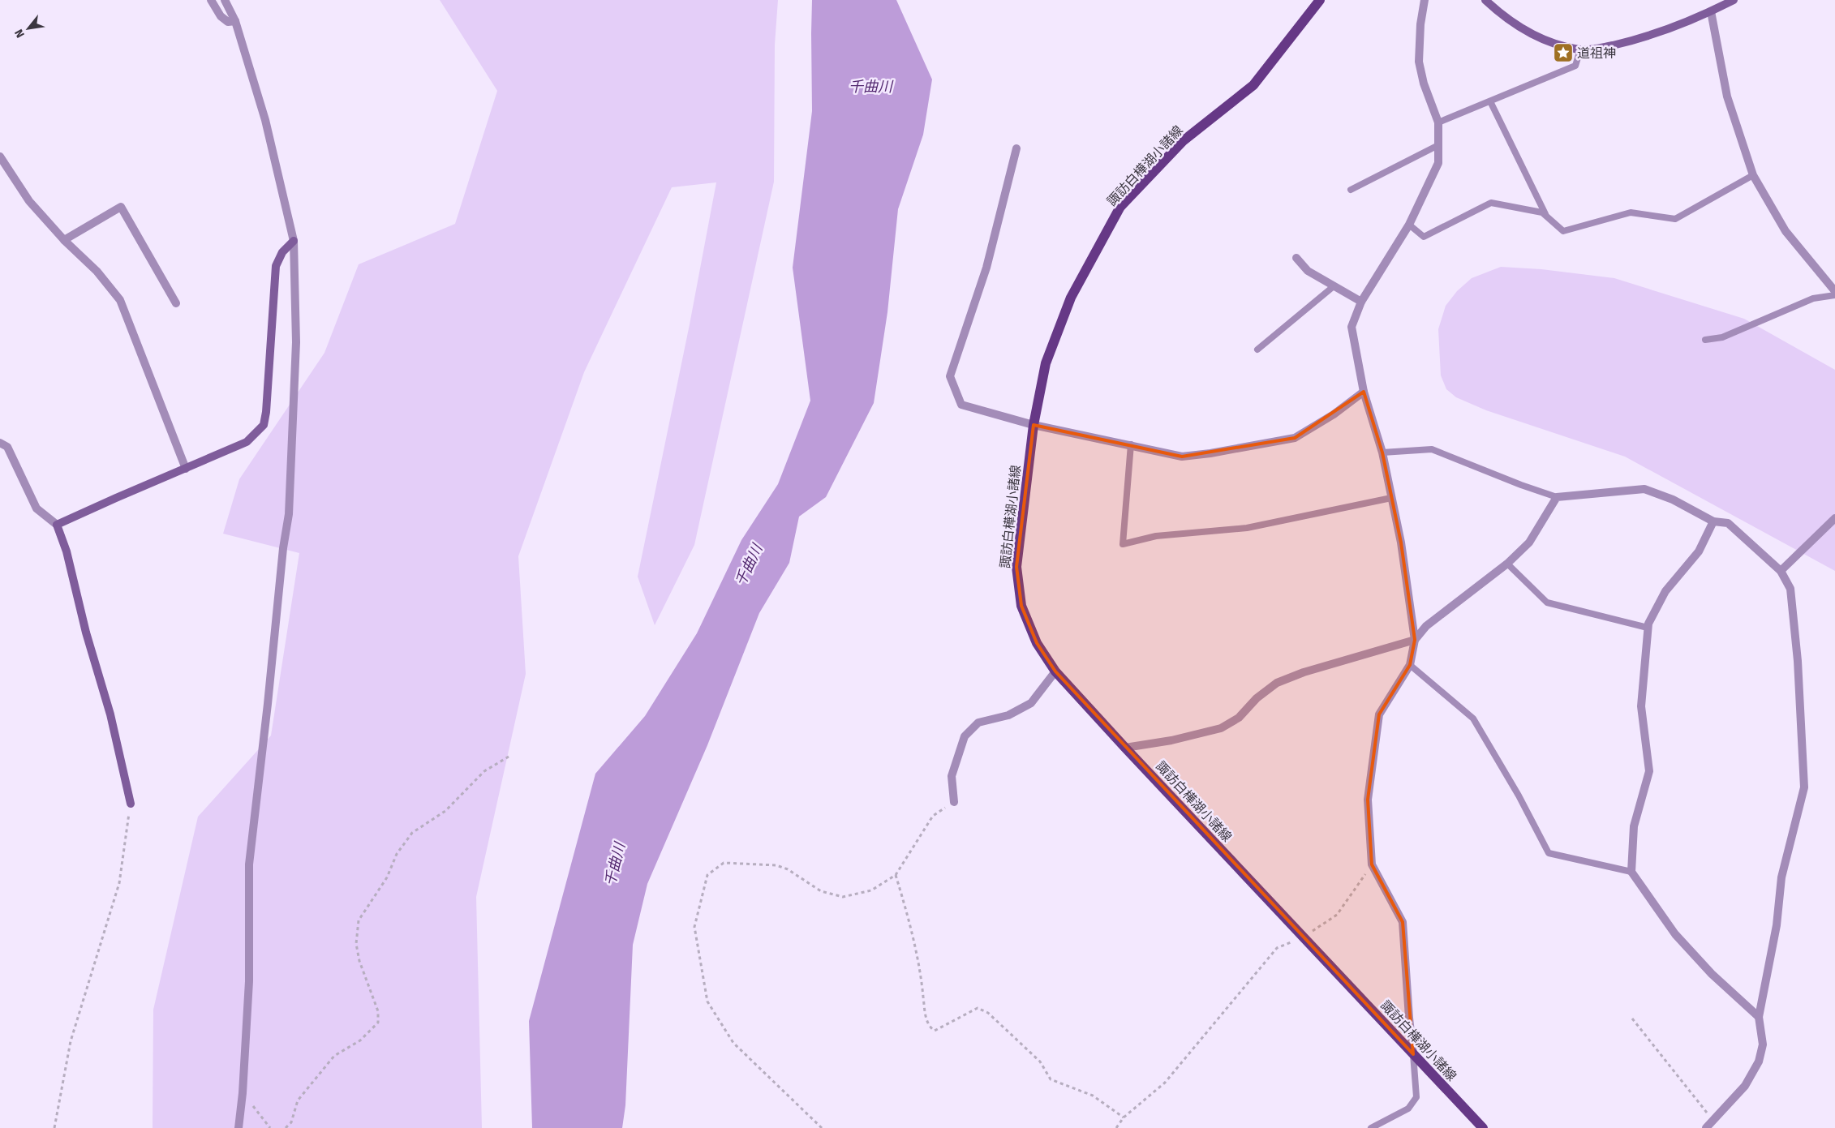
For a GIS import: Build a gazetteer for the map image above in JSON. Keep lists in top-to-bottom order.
{
  "streets": {
    "main road": ["諏訪白樺湖小諸線"]
  },
  "water": ["千曲川"],
  "places": {
    "place": ["道祖神"]
  },
  "north": "bottom left"
}
